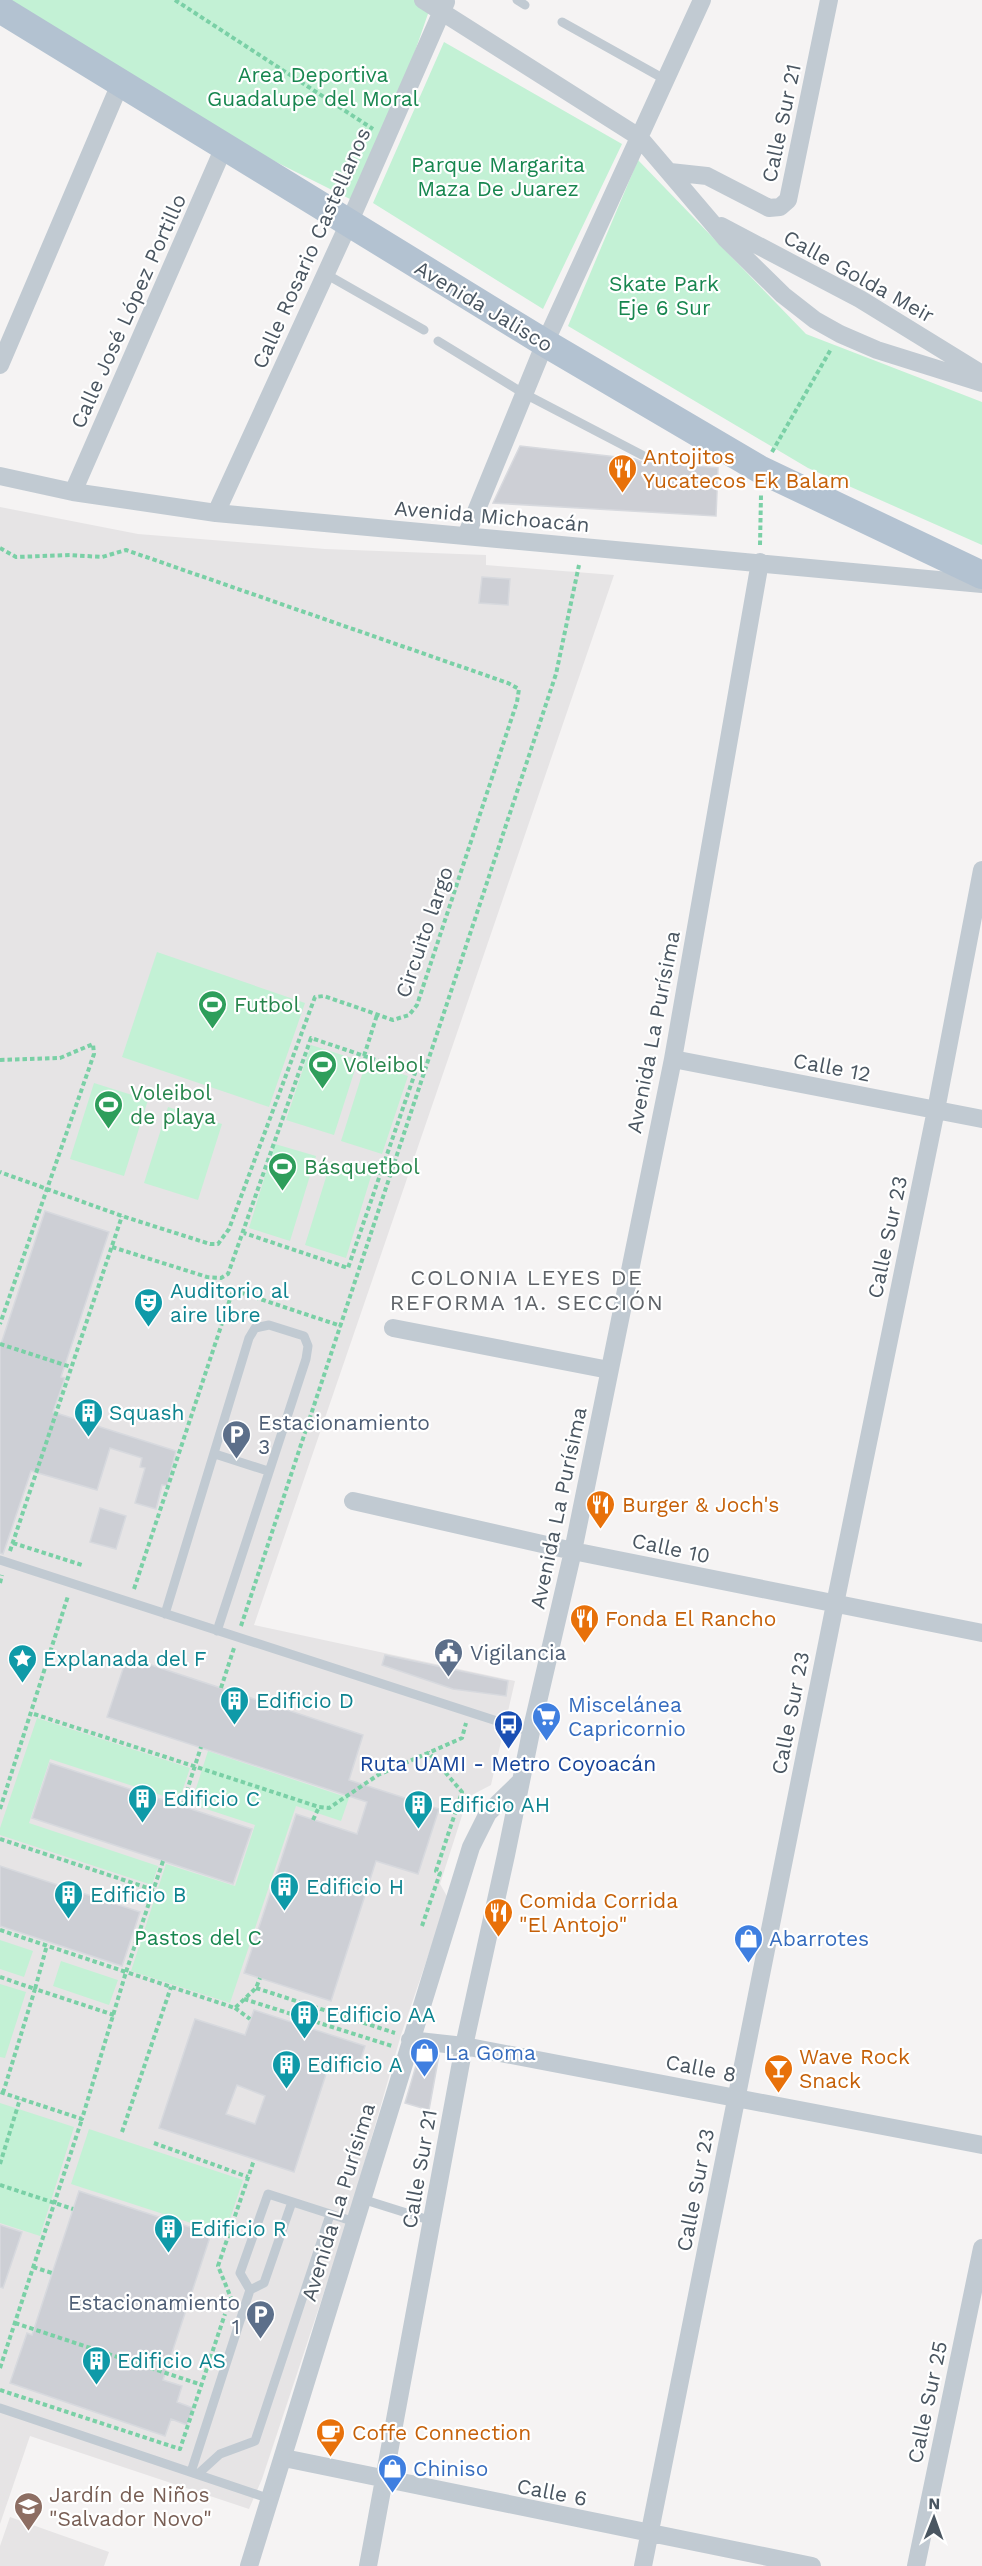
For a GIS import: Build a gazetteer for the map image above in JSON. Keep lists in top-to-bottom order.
{
  "streets": {
    "main road": ["Avenida Jalisco"],
    "street": [
      "Calle Sur 21",
      "Calle Rosario Castellanos",
      "Calle Golda Meir",
      "Calle José López Portillo",
      "Avenida Michoacán",
      "Avenida La Purísima",
      "Calle 12",
      "Calle Sur 23",
      "Calle 10",
      "Calle 8",
      "Calle Sur 25",
      "Calle 6"
    ],
    "path": ["Circuito largo"]
  },
  "crossings": [
    ["Calle Sur 21", "Calle Golda Meir"],
    ["Calle Sur 21", "Avenida La Purísima"],
    ["Calle Sur 21", "Calle 8"],
    ["Calle Sur 21", "Calle 6"],
    ["Calle Rosario Castellanos", "Avenida Jalisco"],
    ["Calle Rosario Castellanos", "Avenida Michoacán"],
    ["Avenida Jalisco", "Calle José López Portillo"],
    ["Calle José López Portillo", "Avenida Michoacán"],
    ["Avenida Michoacán", "Avenida La Purísima"],
    ["Avenida La Purísima", "Calle 12"],
    ["Avenida La Purísima", "Calle 10"],
    ["Avenida La Purísima", "Calle 8"],
    ["Avenida La Purísima", "Calle 6"],
    ["Calle 12", "Calle Sur 23"],
    ["Calle Sur 23", "Calle 10"],
    ["Calle Sur 23", "Calle 8"],
    ["Calle Sur 23", "Calle 6"]
  ],
  "districts": ["COLONIA LEYES DE REFORMA 1A. SECCIÓN"],
  "parks": [
    "Area Deportiva Guadalupe del Moral",
    "Parque Margarita Maza De Juarez",
    "Skate Park Eje 6 Sur",
    "Pastos del C"
  ],
  "places": {
    "restaurant": [
      "Antojitos Yucatecos Ek Balam",
      "Burger & Joch's",
      "Fonda El Rancho",
      "Comida Corrida \"El Antojo\""
    ],
    "sports": [
      "Futbol",
      "Voleibol",
      "Voleibol de playa",
      "Básquetbol"
    ],
    "theatre": ["Auditorio al aire libre"],
    "building": [
      "Squash",
      "Edificio D",
      "Edificio C",
      "Edificio AH",
      "Edificio H",
      "Edificio B",
      "Edificio AA",
      "Edificio A",
      "Edificio R",
      "Edificio AS"
    ],
    "parking": ["Estacionamiento 3", "Estacionamiento 1"],
    "public building": ["Vigilancia"],
    "place": ["Explanada del F"],
    "supermarket": ["Miscelánea Capricornio"],
    "bus stop": ["Ruta UAMI - Metro Coyoacán"],
    "shop": ["Abarrotes", "La Goma", "Chiniso"],
    "bar": ["Wave Rock Snack"],
    "cafe": ["Coffe Connection"],
    "school or university": ["Jardín de Niños \"Salvador Novo\""]
  },
  "north": "top"
}
